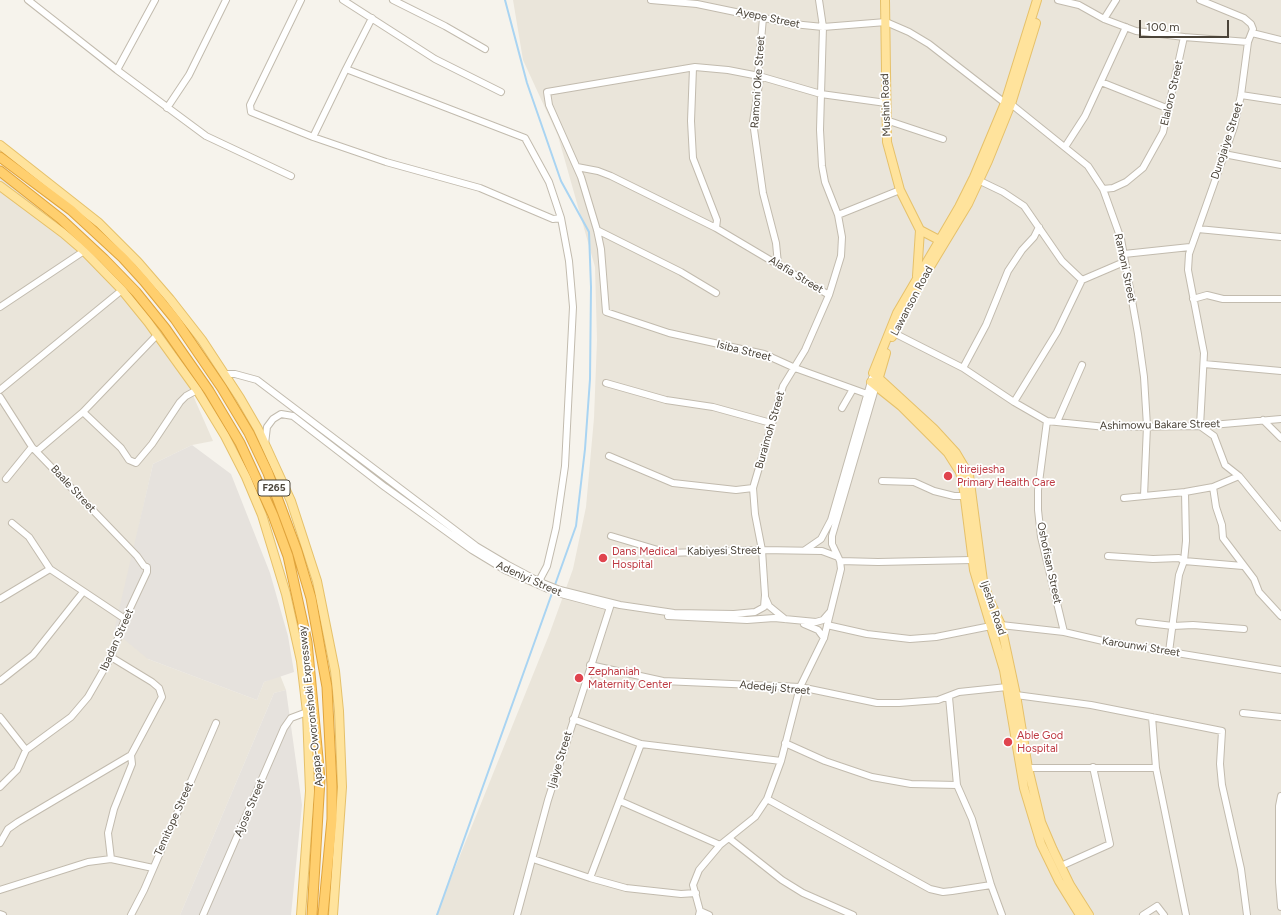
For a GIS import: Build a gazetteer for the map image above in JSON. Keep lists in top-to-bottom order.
{
  "streets": {
    "highway": ["F265", "Apapa-Oworonshoki Expressway"],
    "main road": ["Mushin Road", "Lawanson Road", "Ijesha Road"],
    "street": [
      "Ayepe Street",
      "Ramoni Oke Street",
      "Elaloro Street",
      "Durojaiye Street",
      "Ramoni Street",
      "Alafia Street",
      "Isiba Street",
      "Ashimowu Bakare Street",
      "Buraimoh Street",
      "Baale Street",
      "Kabiyesi Street",
      "Oshofisan Street",
      "Adeniyi Street",
      "Ibadan Street",
      "Karounwi Street",
      "Adedeji Street",
      "Ijaiye Street",
      "Ajose Street",
      "Temitope Street"
    ]
  },
  "crossings": [
    ["Ayepe Street", "Ramoni Oke Street"],
    ["Ayepe Street", "Mushin Road"],
    ["Ayepe Street", "Ramoni Street"],
    ["Ayepe Street", "Alafia Street"],
    ["Ramoni Oke Street", "Alafia Street"],
    ["Elaloro Street", "Ramoni Street"],
    ["Mushin Road", "Ramoni Street"],
    ["Ramoni Street", "Lawanson Road"],
    ["Ramoni Street", "Ashimowu Bakare Street"],
    ["Alafia Street", "Buraimoh Street"],
    ["Lawanson Road", "Ashimowu Bakare Street"],
    ["Lawanson Road", "Buraimoh Street"],
    ["Lawanson Road", "Kabiyesi Street"],
    ["Lawanson Road", "Adeniyi Street"],
    ["Lawanson Road", "Ijesha Road"],
    ["Lawanson Road", "Adedeji Street"],
    ["Isiba Street", "Buraimoh Street"],
    ["Ashimowu Bakare Street", "Oshofisan Street"],
    ["Buraimoh Street", "Kabiyesi Street"],
    ["Buraimoh Street", "Adeniyi Street"],
    ["Baale Street", "Ibadan Street"],
    ["Kabiyesi Street", "Adeniyi Street"],
    ["Kabiyesi Street", "Ijesha Road"],
    ["Oshofisan Street", "Karounwi Street"],
    ["Adeniyi Street", "Apapa-Oworonshoki Expressway"],
    ["Adeniyi Street", "Ijaiye Street"],
    ["Ijesha Road", "Karounwi Street"],
    ["Ijesha Road", "Adedeji Street"],
    ["Adedeji Street", "Ijaiye Street"],
    ["Apapa-Oworonshoki Expressway", "Ajose Street"]
  ],
  "places": [
    "Itireijesha Primary Health Care",
    "Dans Medical Hospital",
    "Zephaniah Maternity Center",
    "Able God Hospital"
  ],
  "scale_bar": "100 m"
}
